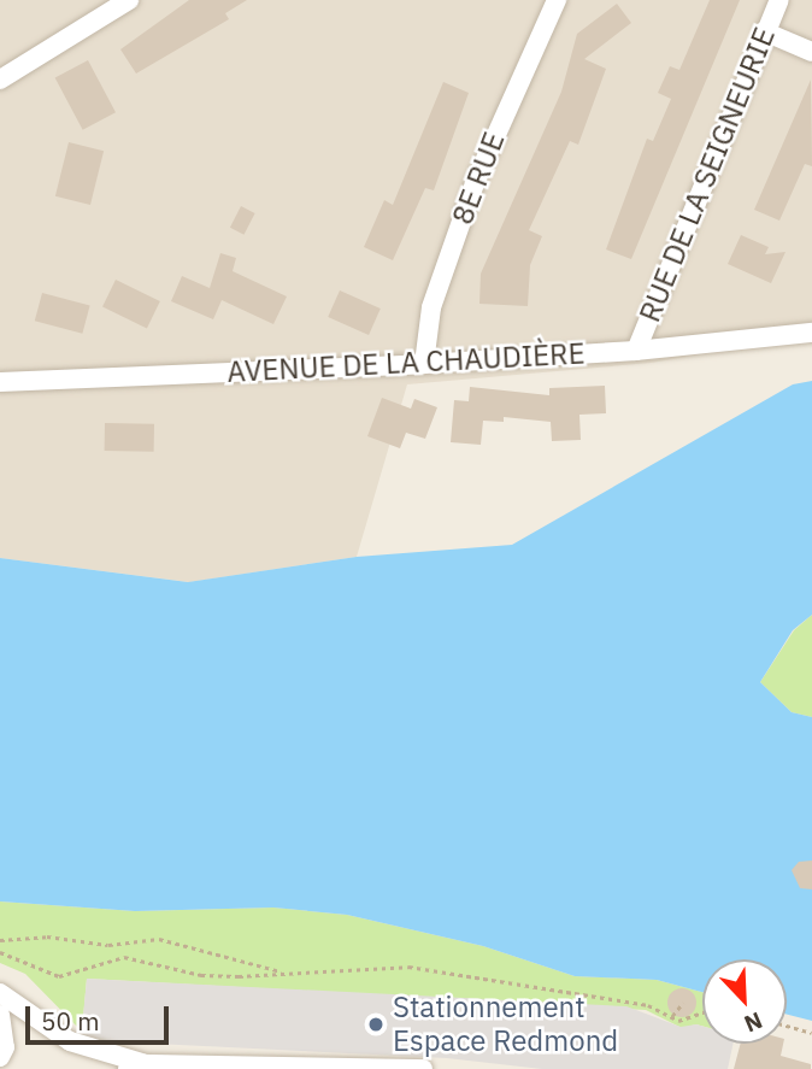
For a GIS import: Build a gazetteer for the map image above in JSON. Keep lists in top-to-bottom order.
{
  "streets": {
    "street": ["RUE DE LA SEIGNEURIE", "8E RUE", "AVENUE DE LA CHAUDIÈRE"]
  },
  "crossings": [
    ["RUE DE LA SEIGNEURIE", "AVENUE DE LA CHAUDIÈRE"],
    ["8E RUE", "AVENUE DE LA CHAUDIÈRE"]
  ],
  "places": ["Stationnement Espace Redmond"],
  "scale_bar": "50 m",
  "north": "bottom right"
}
